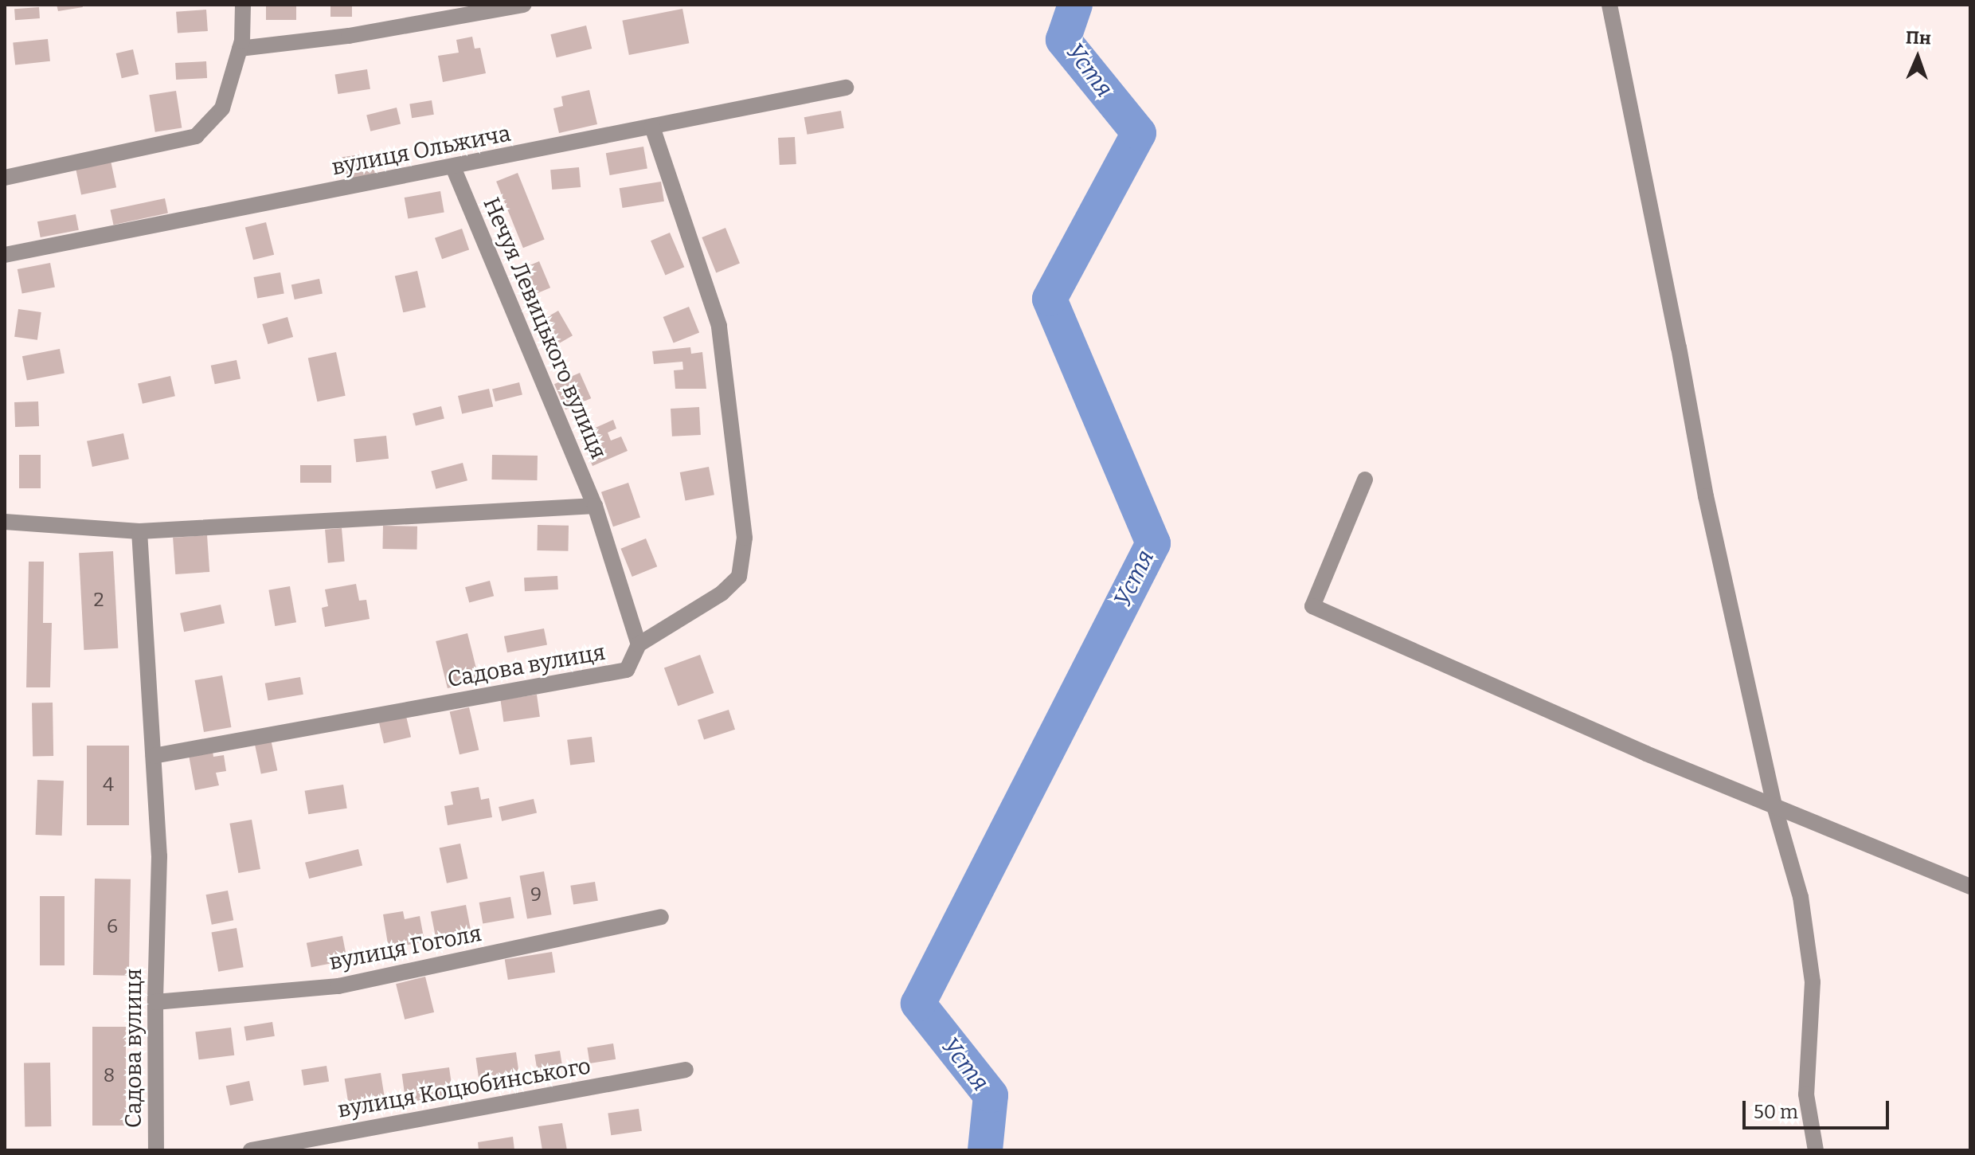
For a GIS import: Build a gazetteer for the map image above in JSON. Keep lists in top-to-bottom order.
{
  "streets": {
    "street": [
      "вулиця Ольжича",
      "Нечуя Левицького вулиця",
      "Садова вулиця",
      "вулиця Гоголя",
      "вулиця Коцюбинського"
    ]
  },
  "crossings": [
    ["вулиця Ольжича", "Нечуя Левицького вулиця"],
    ["Нечуя Левицького вулиця", "Садова вулиця"],
    ["Садова вулиця", "вулиця Гоголя"]
  ],
  "water": ["Устя"],
  "house_numbers": [
    "2",
    "4",
    "9",
    "6",
    "8"
  ],
  "scale_bar": "50 m",
  "north": "top"
}
